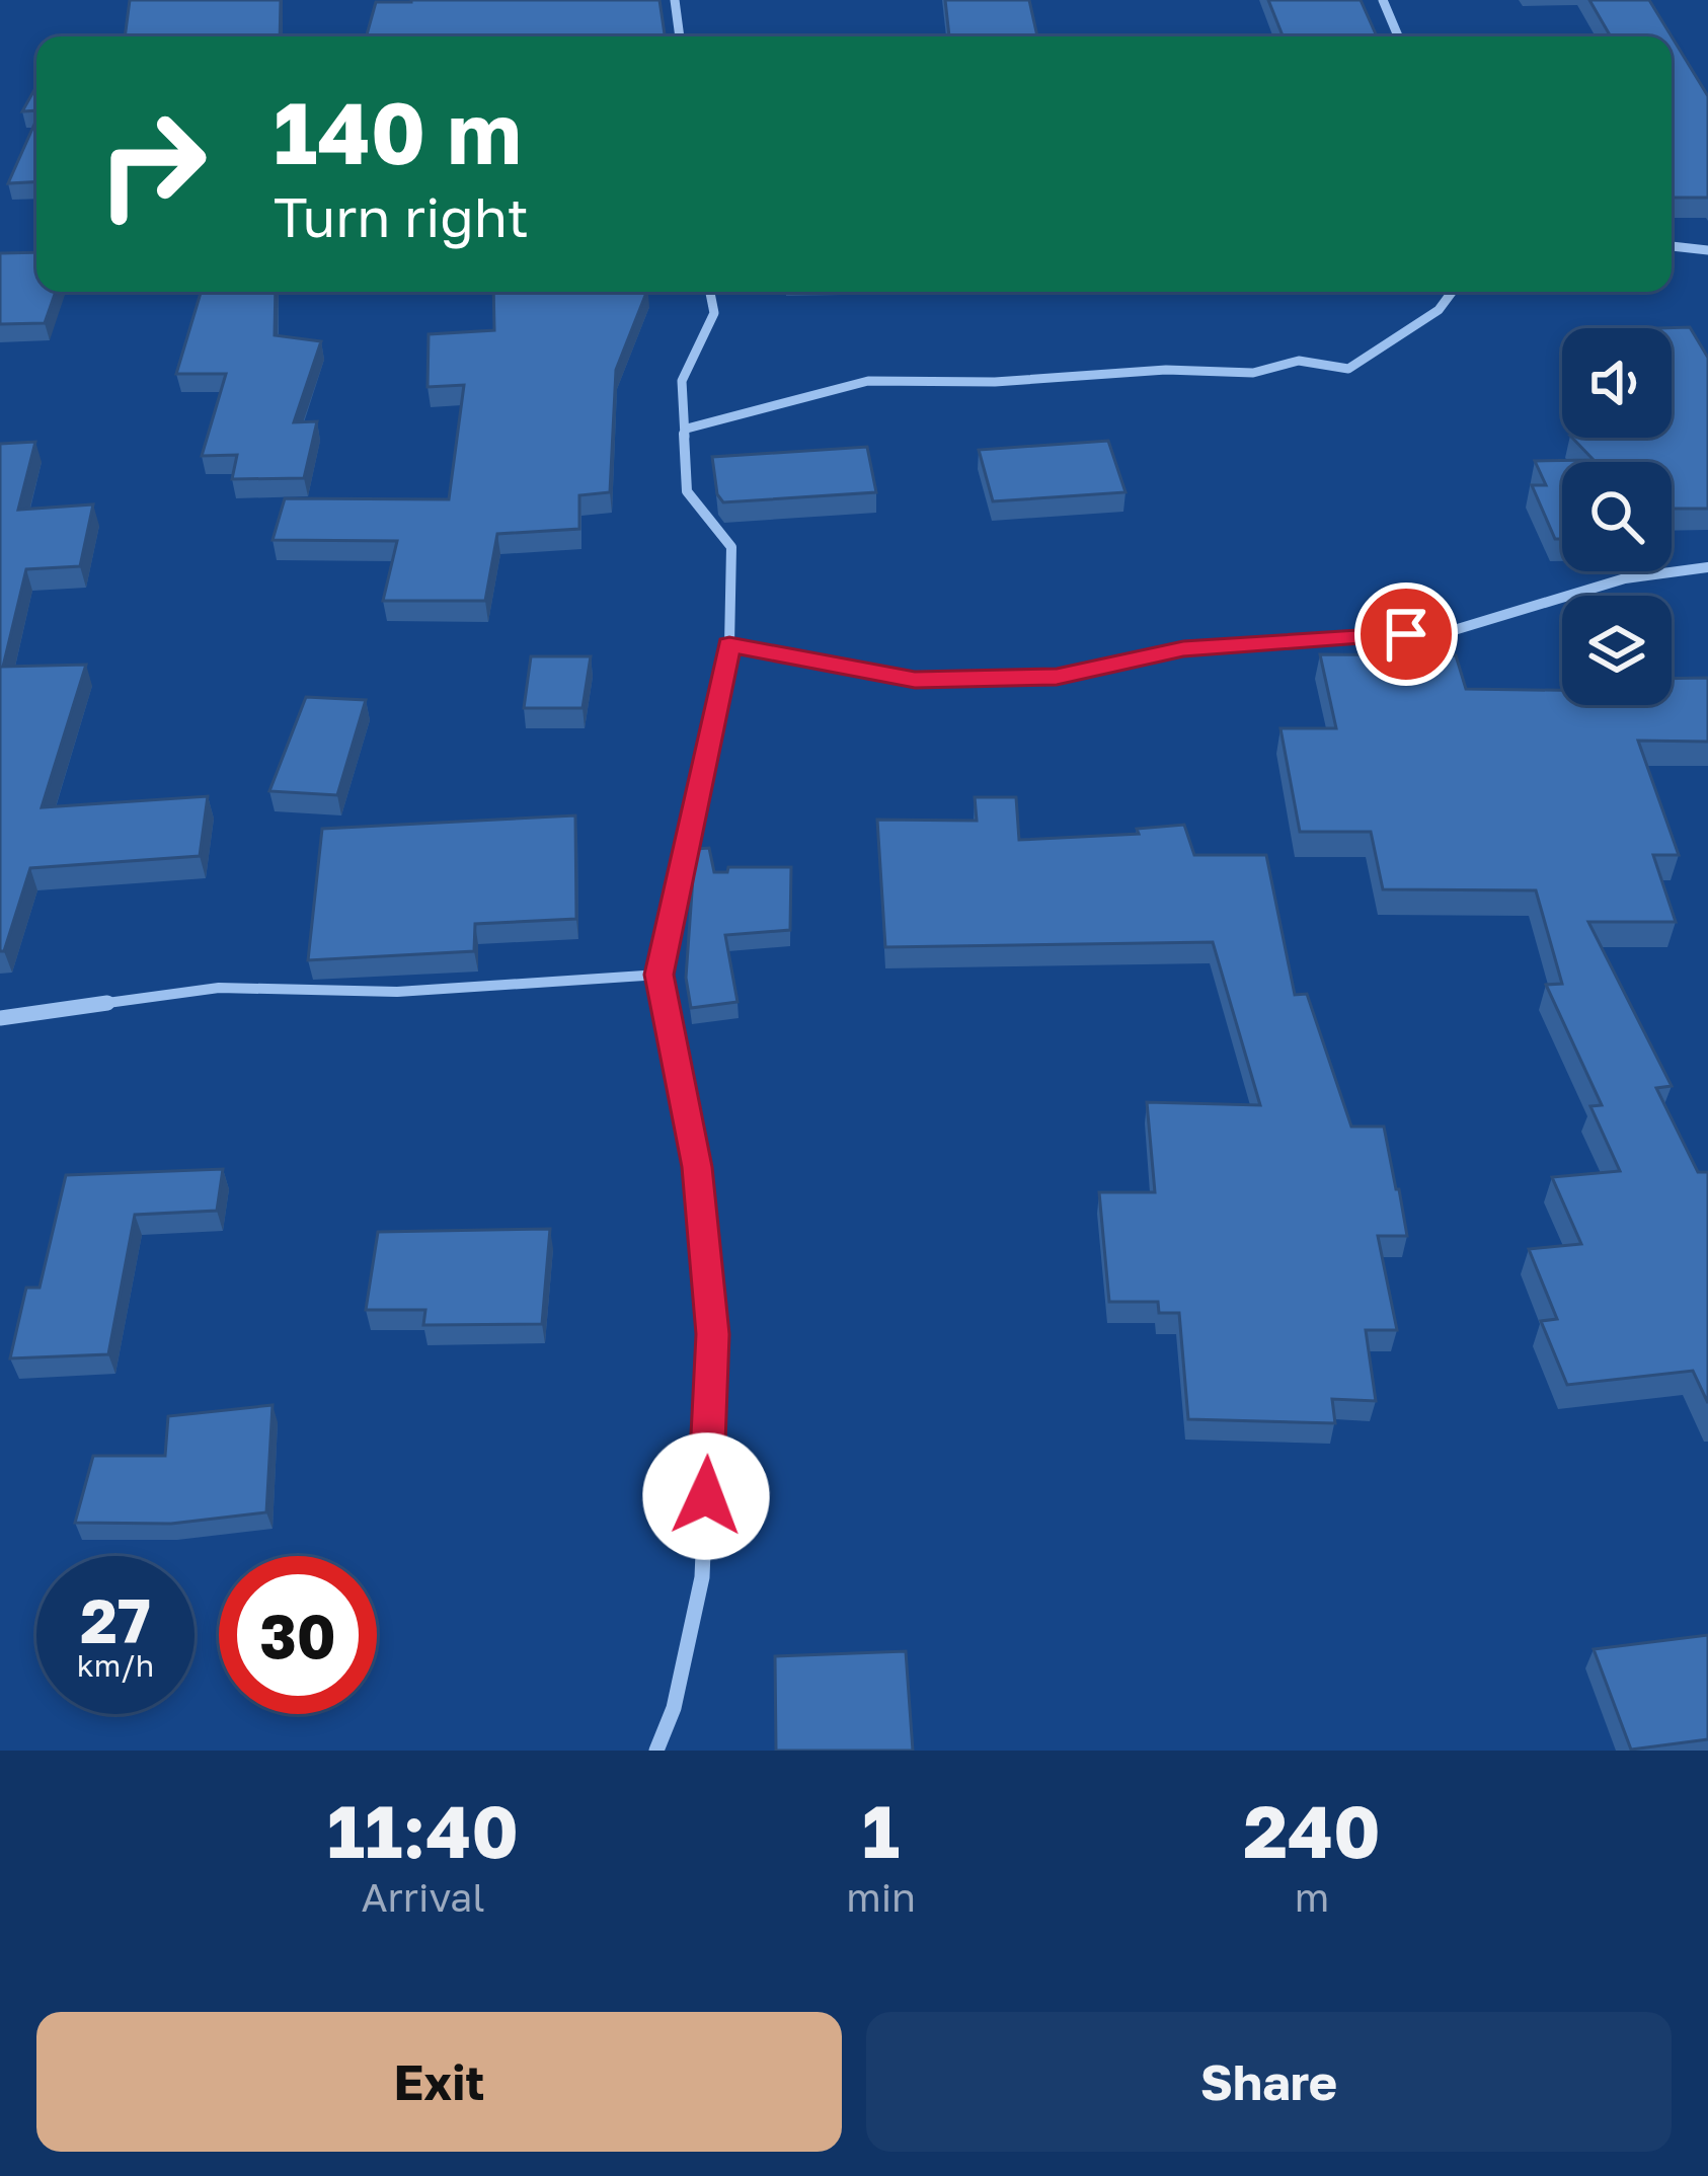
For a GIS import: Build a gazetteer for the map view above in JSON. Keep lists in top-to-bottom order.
{
  "page": {
    "turn": ["140 m", "Turn right"],
    "speed": "27 km/h",
    "limit": "30",
    "eta": [
      "11:40",
      "Arrival",
      "1",
      "min",
      "240",
      "m"
    ],
    "buttons": ["Exit", "Share"]
  }
}
